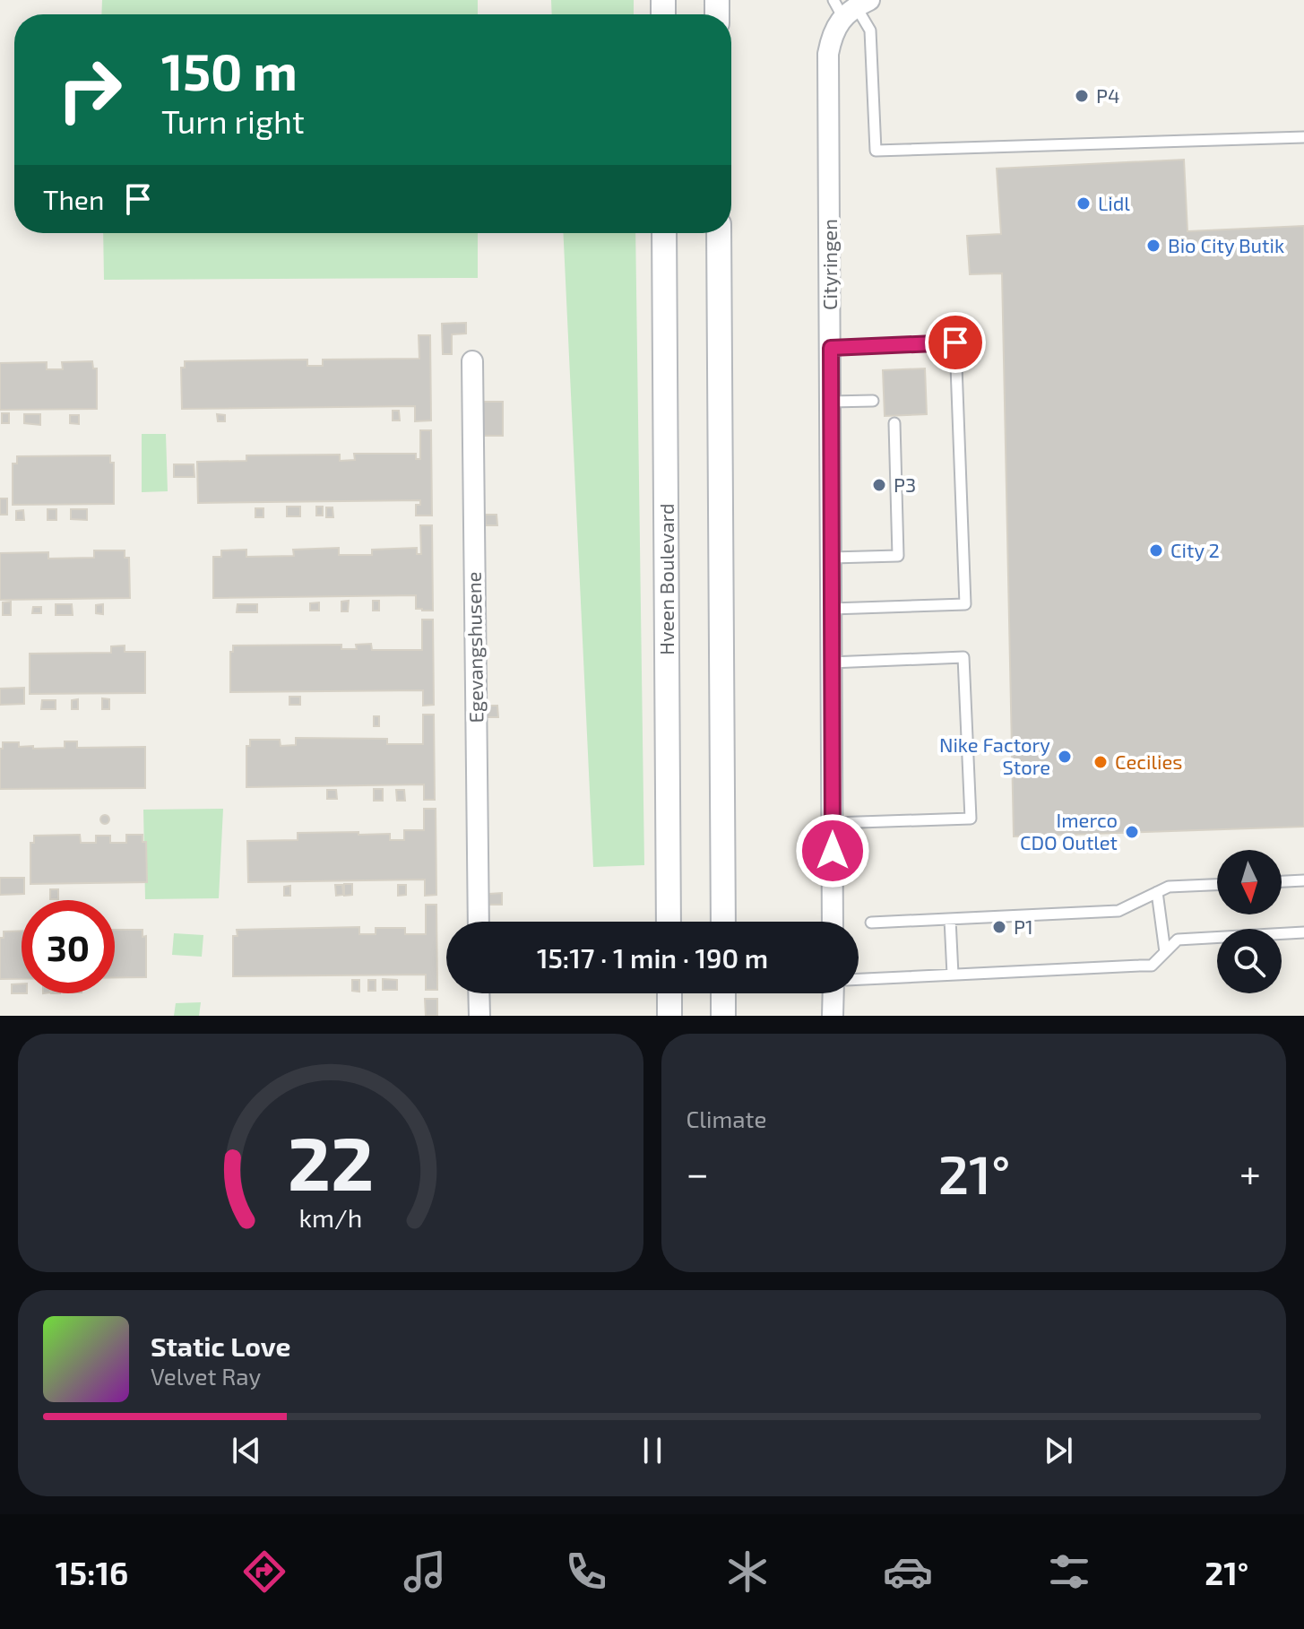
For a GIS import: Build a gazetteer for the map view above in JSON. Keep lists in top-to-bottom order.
{
  "streets": {
    "street": ["Cityringen", "Hveen Boulevard", "Egevangshusene"]
  },
  "places": [
    "P4",
    "Lidl",
    "Bio City Butik",
    "P3",
    "City 2",
    "Nike Factory Store",
    "Cecilies",
    "Imerco CDO Outlet",
    "P1"
  ],
  "north": "bottom",
  "page": {
    "turn": ["150 m", "Turn right"],
    "then": "Then",
    "limit": "30",
    "trip": "15:17 · 1 min · 190 m",
    "tile": "Climate",
    "heat": ["−", "21°", "+"],
    "song": ["Static Love", "Velvet Ray"],
    "tabs": ["15:16", "21°"],
    "gauge": ["22", "km/h"]
  }
}
